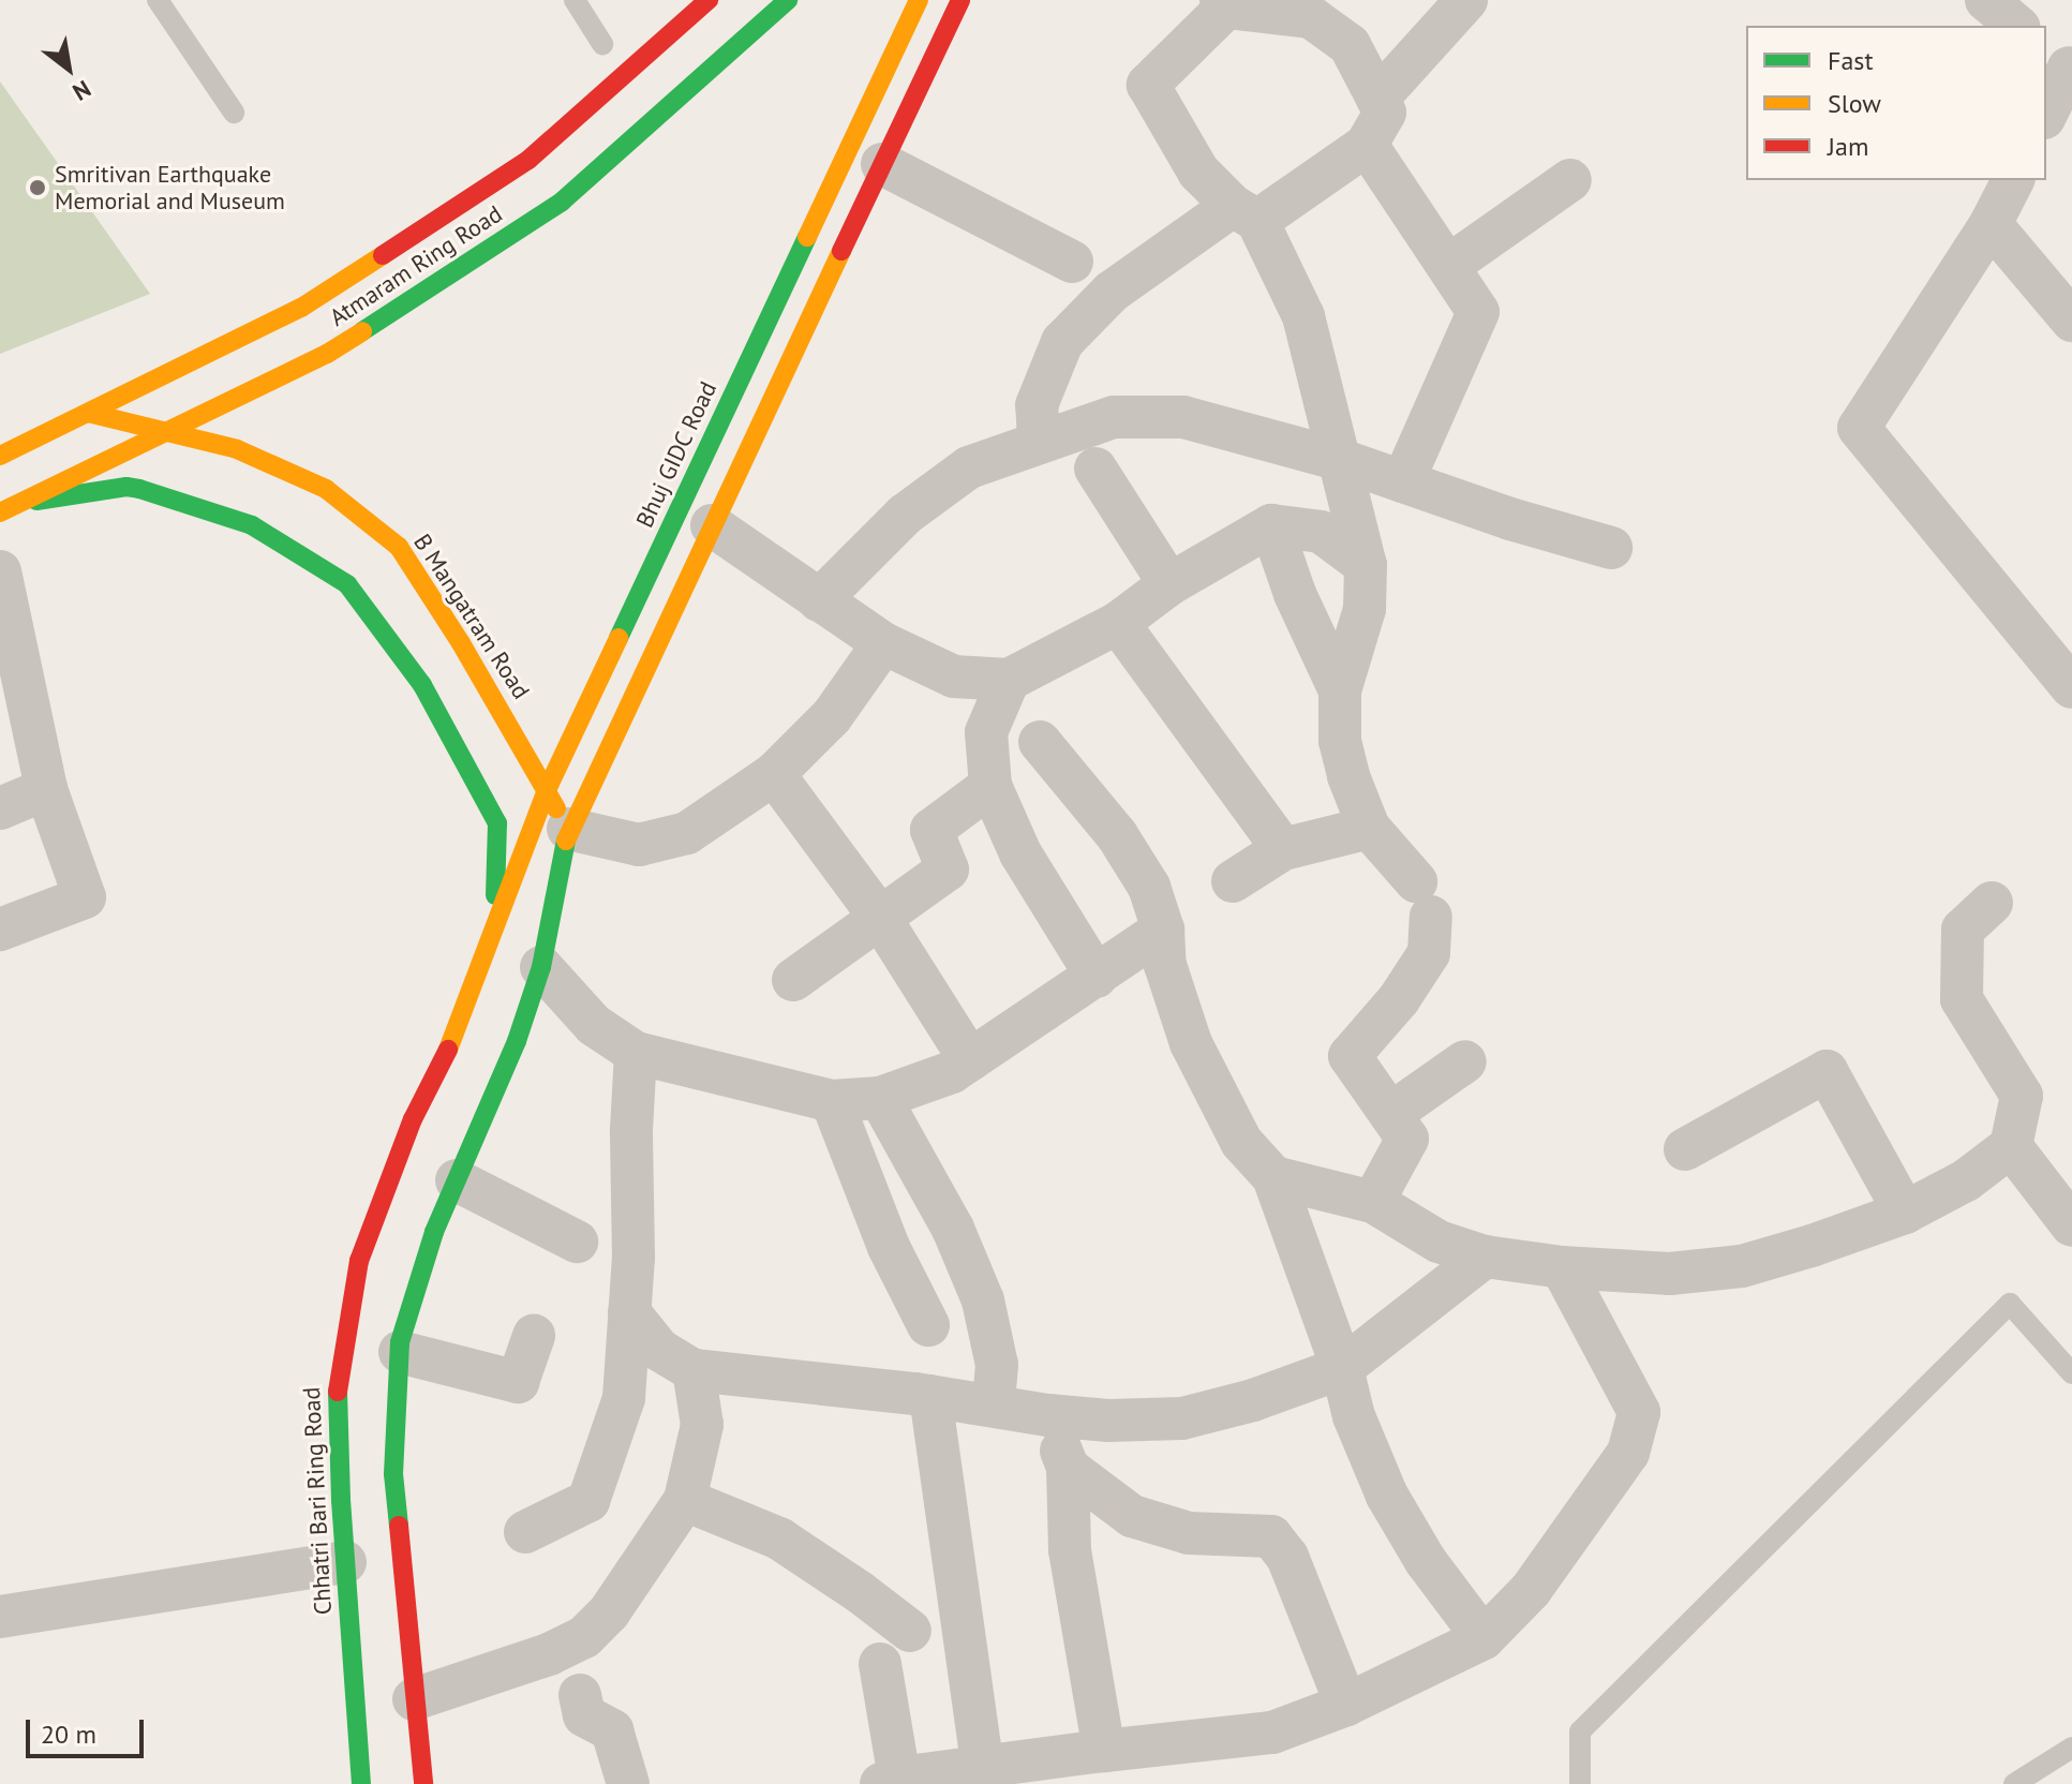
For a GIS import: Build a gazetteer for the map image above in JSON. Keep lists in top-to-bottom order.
{
  "streets": {
    "main road": [
      "Atmaram Ring Road",
      "Bhuj GIDC Road",
      "B Mangatram Road",
      "Chhatri Bari Ring Road"
    ]
  },
  "crossings": [
    ["Atmaram Ring Road", "B Mangatram Road"],
    ["Bhuj GIDC Road", "B Mangatram Road"],
    ["Bhuj GIDC Road", "Chhatri Bari Ring Road"]
  ],
  "places": ["Smritivan Earthquake Memorial and Museum"],
  "legend": ["Fast", "Slow", "Jam"],
  "scale_bar": "20 m",
  "north": "bottom right"
}
